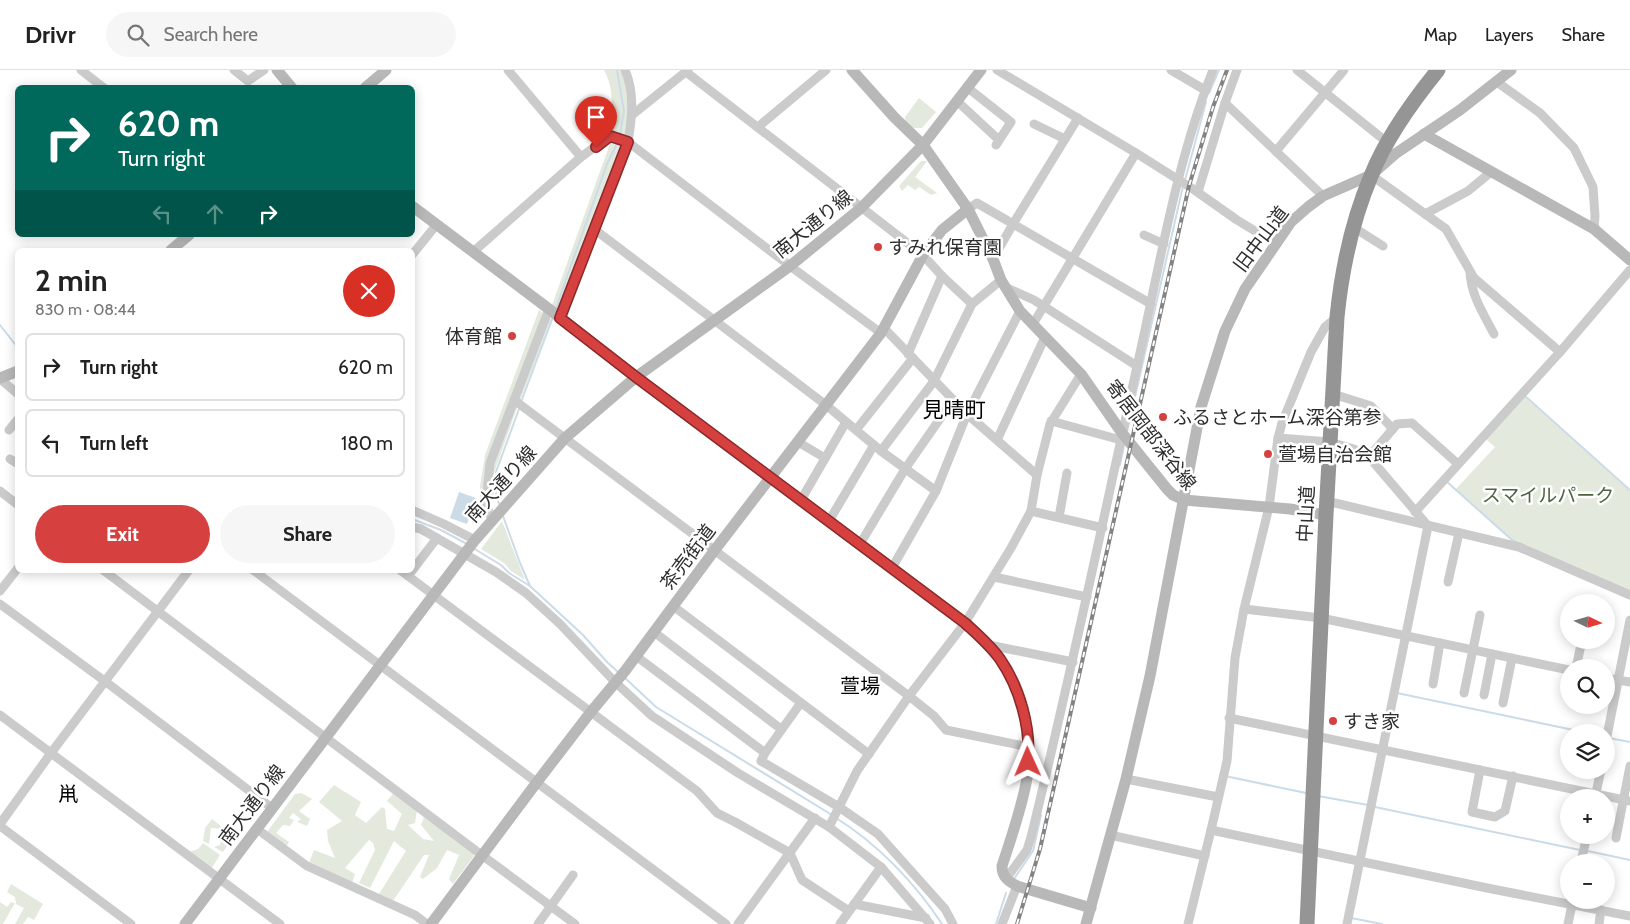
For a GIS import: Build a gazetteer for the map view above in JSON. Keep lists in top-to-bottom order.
{
  "streets": {
    "highway": ["中山道"],
    "street": [
      "南大通り線",
      "旧中山道",
      "寄居岡部深谷線",
      "茶売街道"
    ]
  },
  "crossings": [
    ["南大通り線", "寄居岡部深谷線"],
    ["旧中山道", "寄居岡部深谷線"],
    ["旧中山道", "中山道"],
    ["寄居岡部深谷線", "茶売街道"]
  ],
  "districts": ["見晴町", "萱場", "鼡"],
  "parks": ["スマイルパーク"],
  "places": [
    "すみれ保育園",
    "体育館",
    "ふるさとホーム深谷第参",
    "萱場自治会館",
    "すき家"
  ],
  "north": "right",
  "page": {
    "header": "Drivr",
    "search": "Search here",
    "nav": ["Map", "Layers", "Share"],
    "turn": ["620 m", "Turn right"],
    "heading": ["2 min", "830 m · 08:44"],
    "list": [
      {
        "name": "Turn right",
        "value": "620 m"
      },
      {
        "name": "Turn left",
        "value": "180 m"
      }
    ],
    "buttons": ["Exit", "Share"],
    "map_buttons": ["+", "−"]
  }
}
